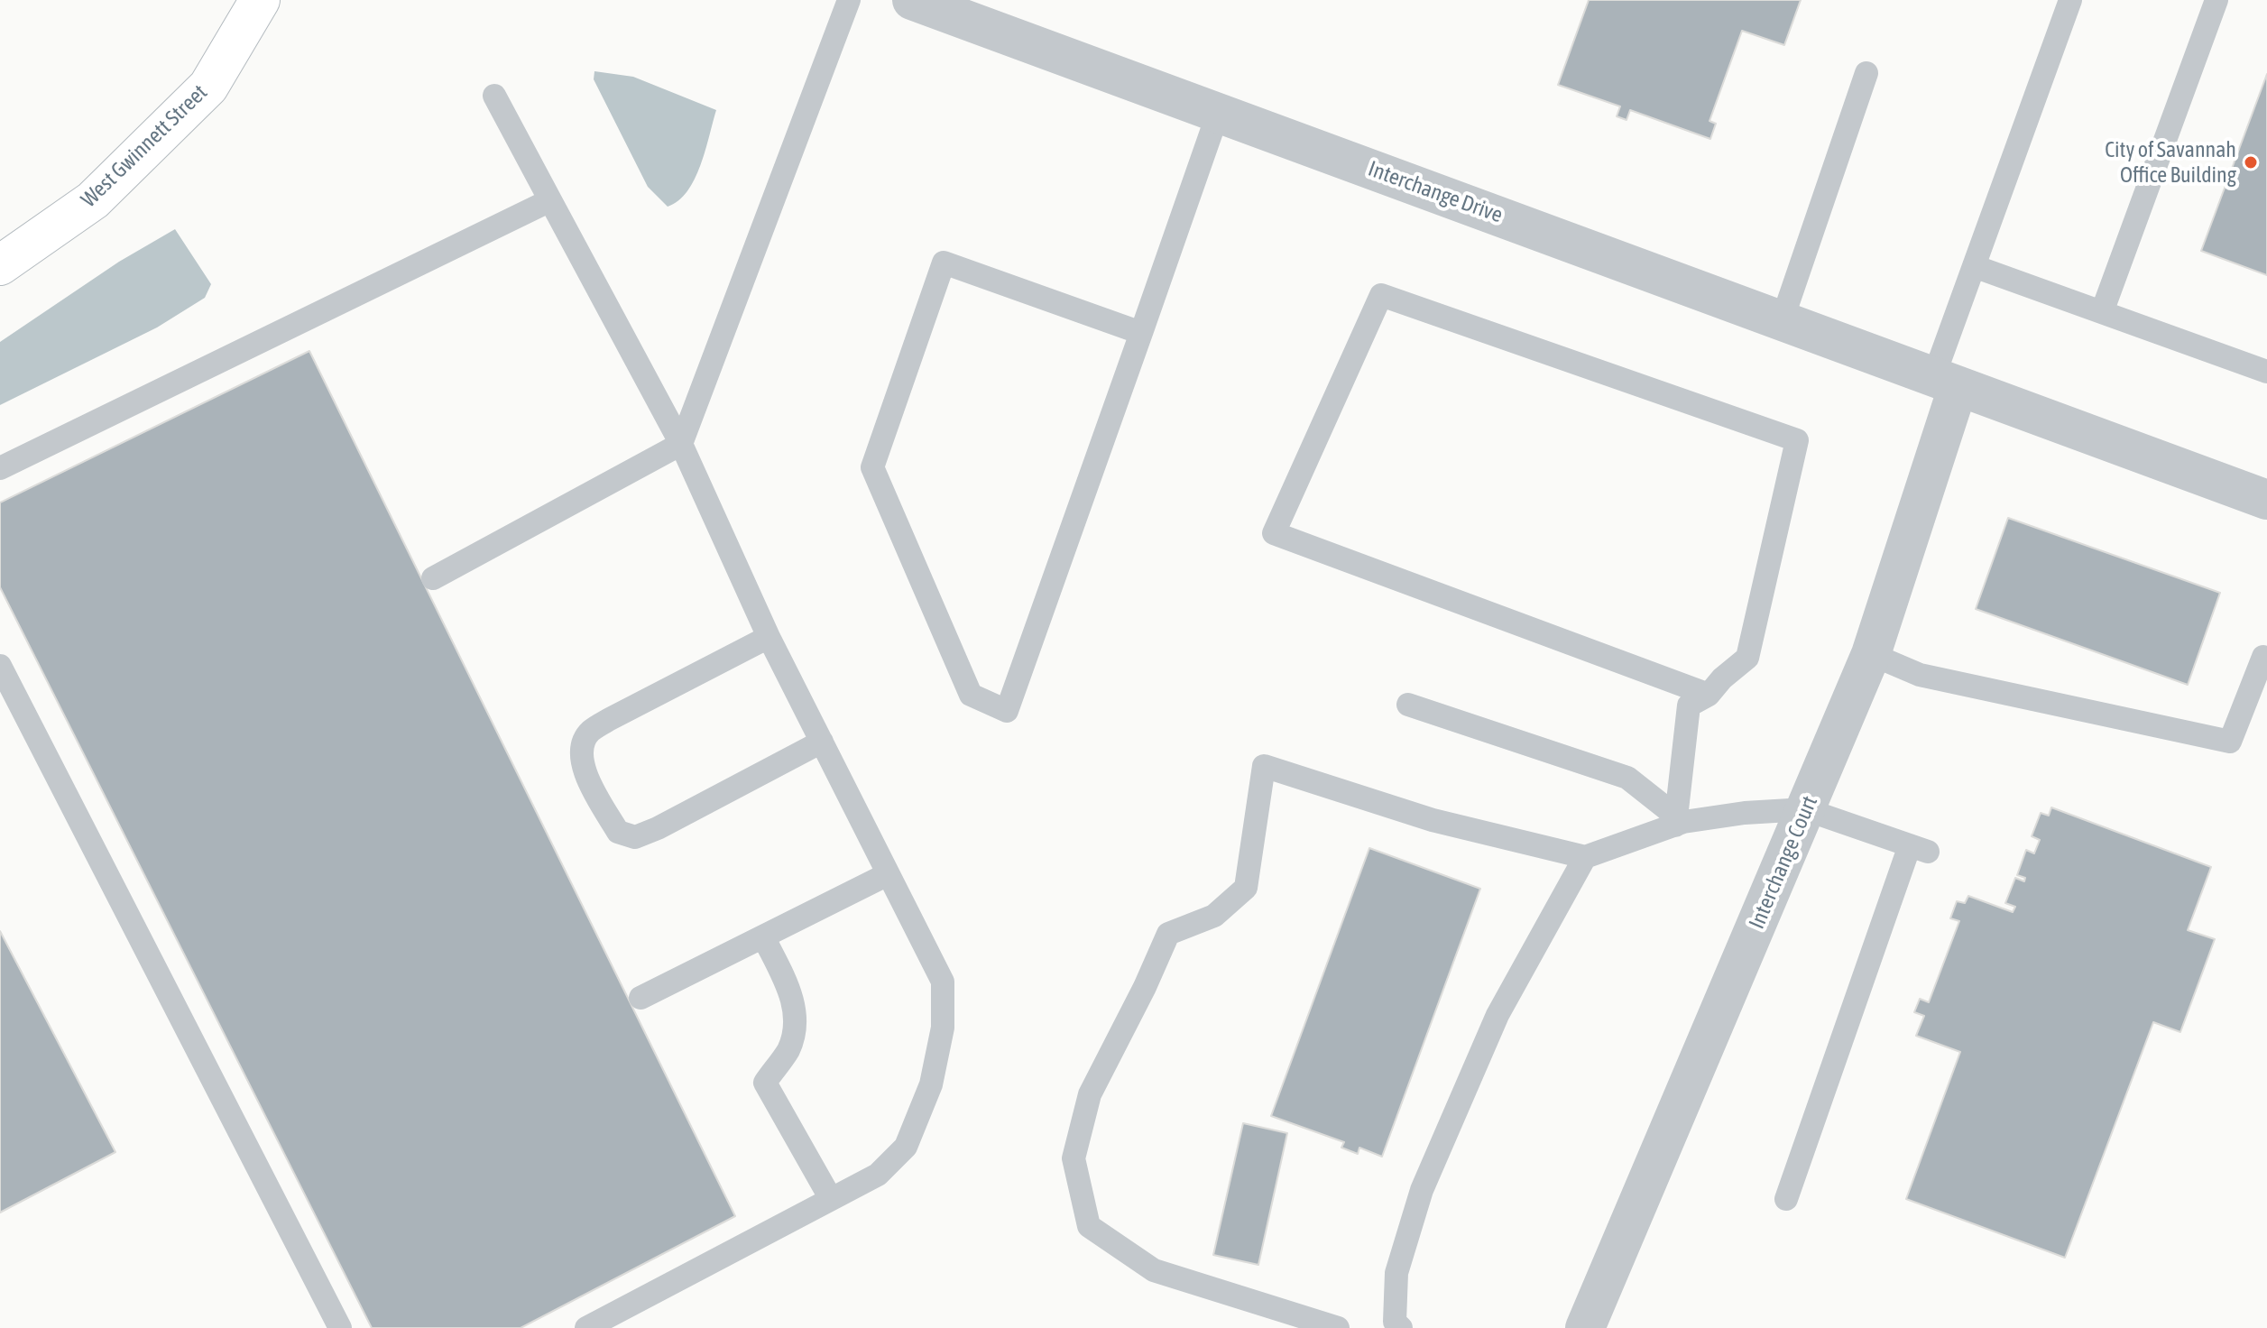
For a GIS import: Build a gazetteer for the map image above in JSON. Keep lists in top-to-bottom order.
{
  "streets": {
    "main road": ["West Gwinnett Street"],
    "street": ["Interchange Drive", "Interchange Court"]
  },
  "crossings": [
    ["Interchange Drive", "Interchange Court"]
  ],
  "places": ["City of Savannah Office Building"]
}
